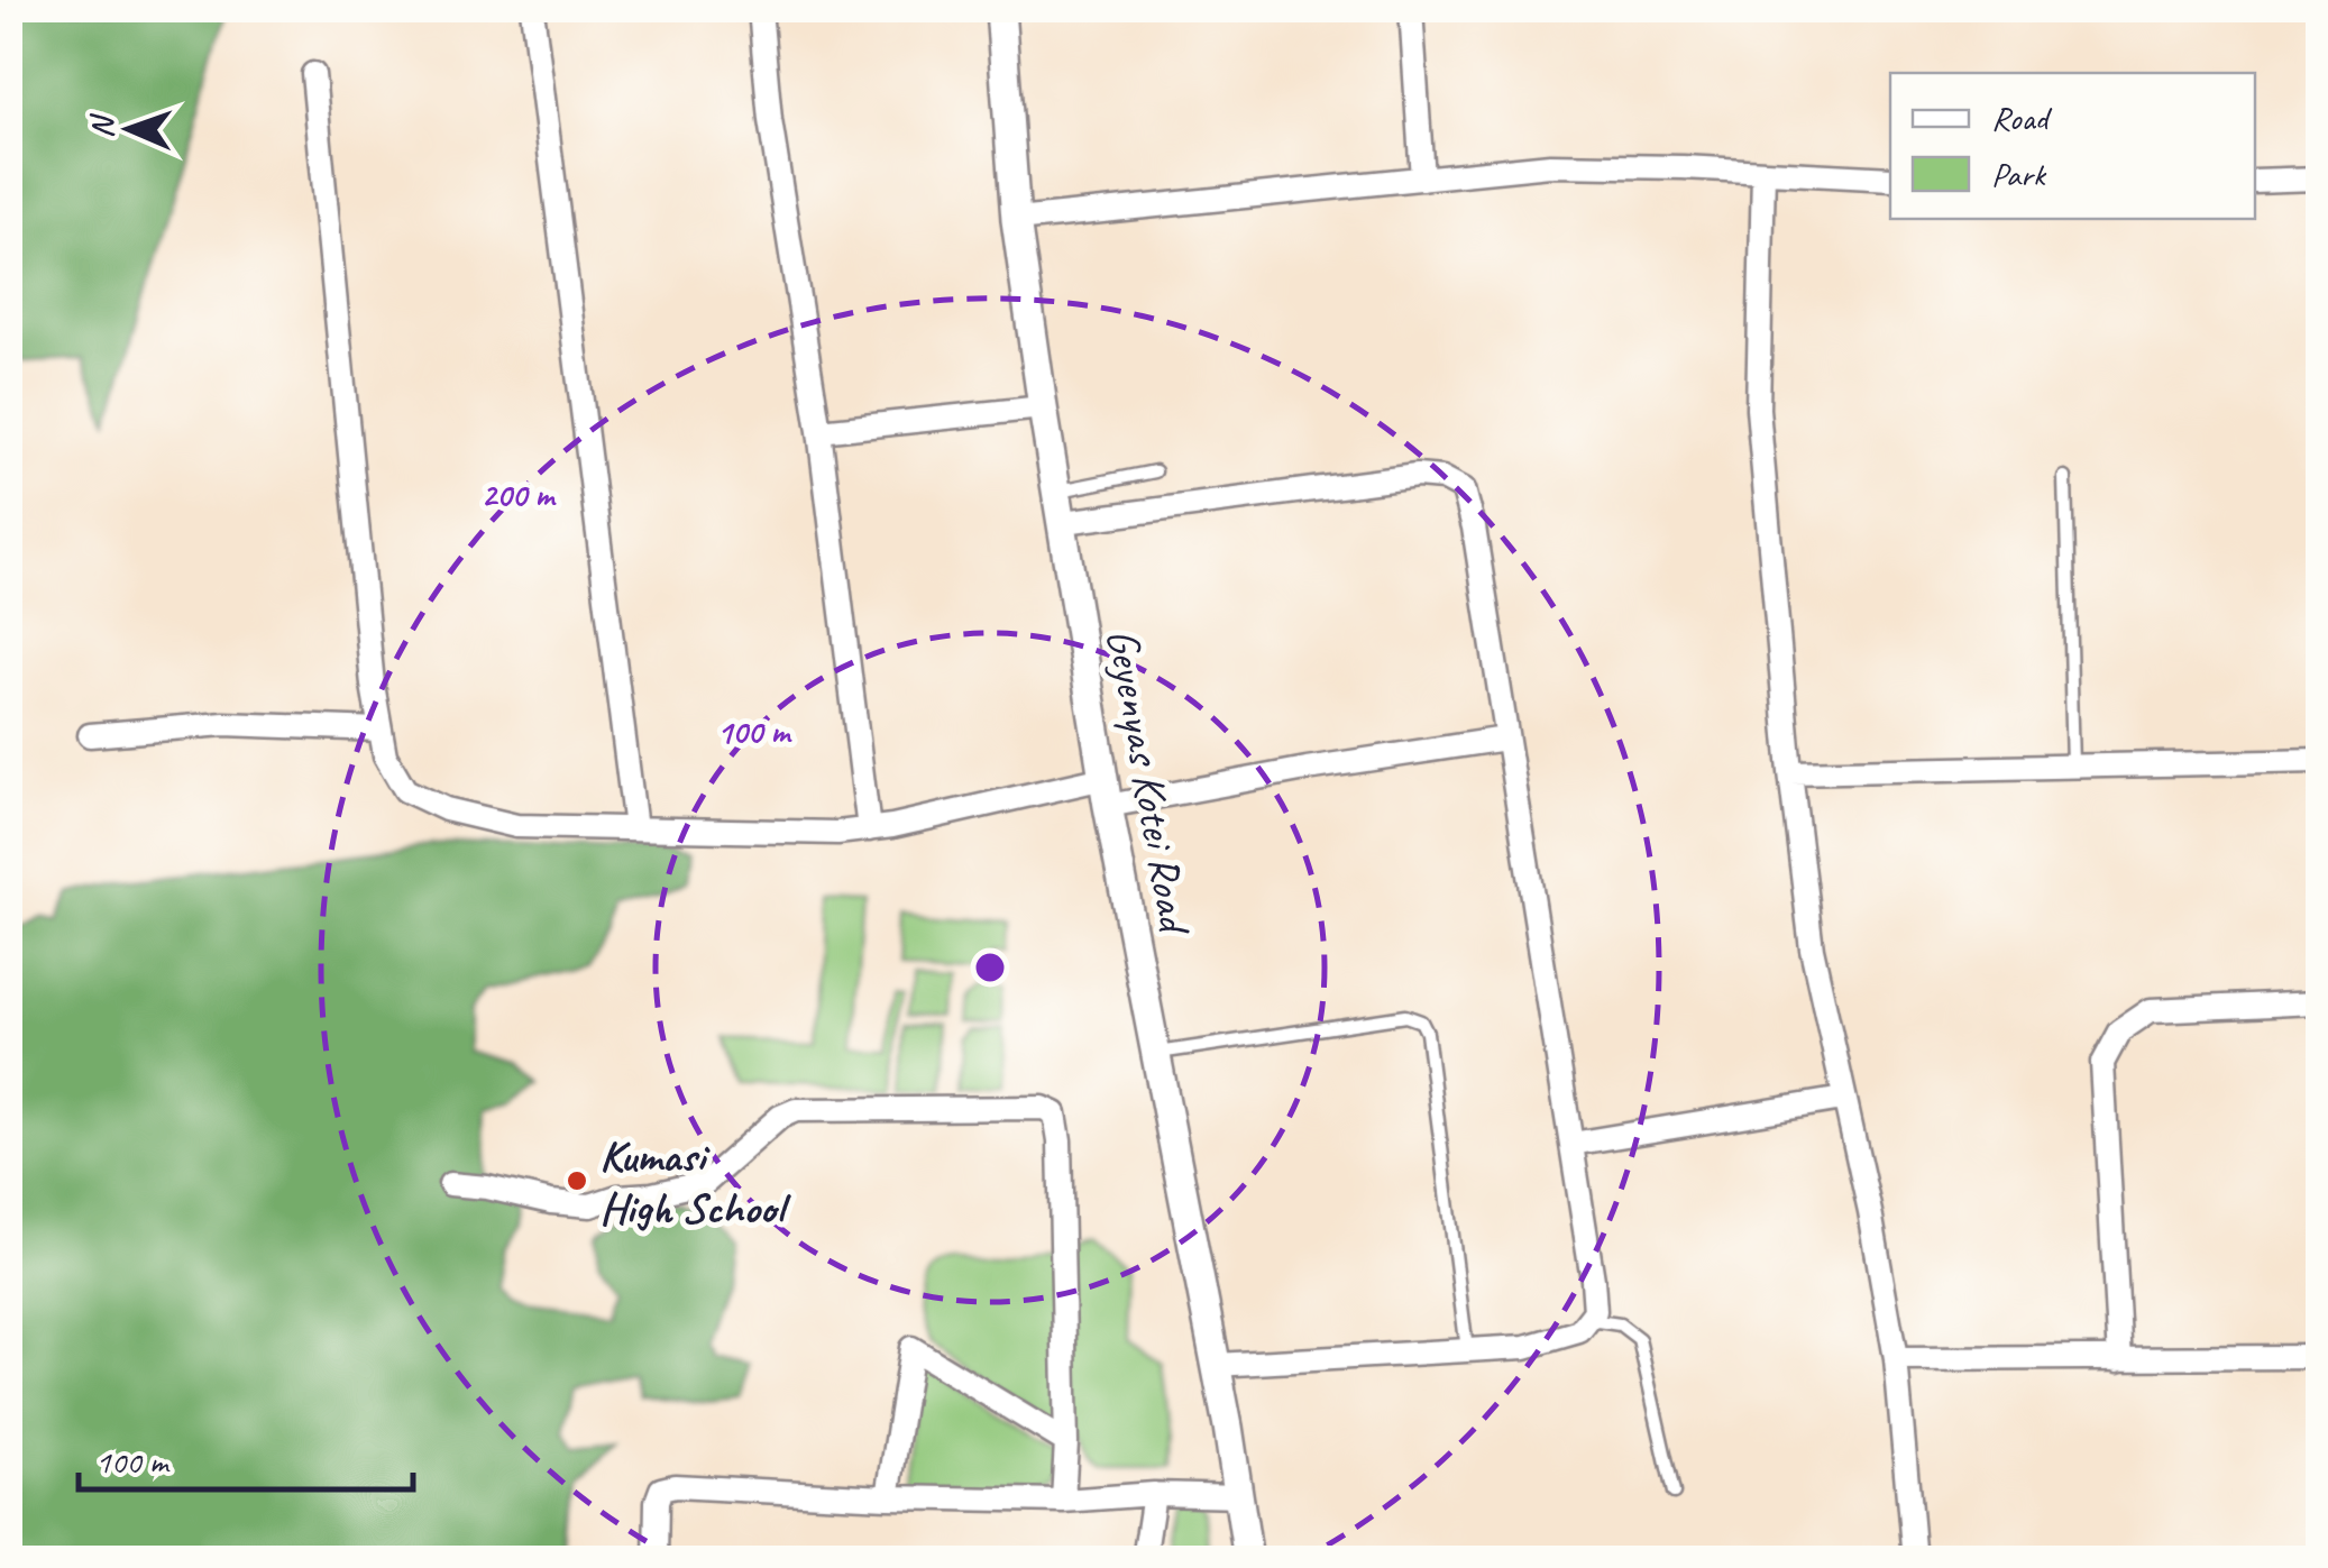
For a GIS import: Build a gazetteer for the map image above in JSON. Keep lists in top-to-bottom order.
{
  "streets": {
    "street": ["Geyenyas Kotei Road"]
  },
  "places": ["Kumasi High School"],
  "legend": ["Road", "Park"],
  "scale_bar": "100 m",
  "north": "left",
  "rings": ["200 m", "100 m"]
}
